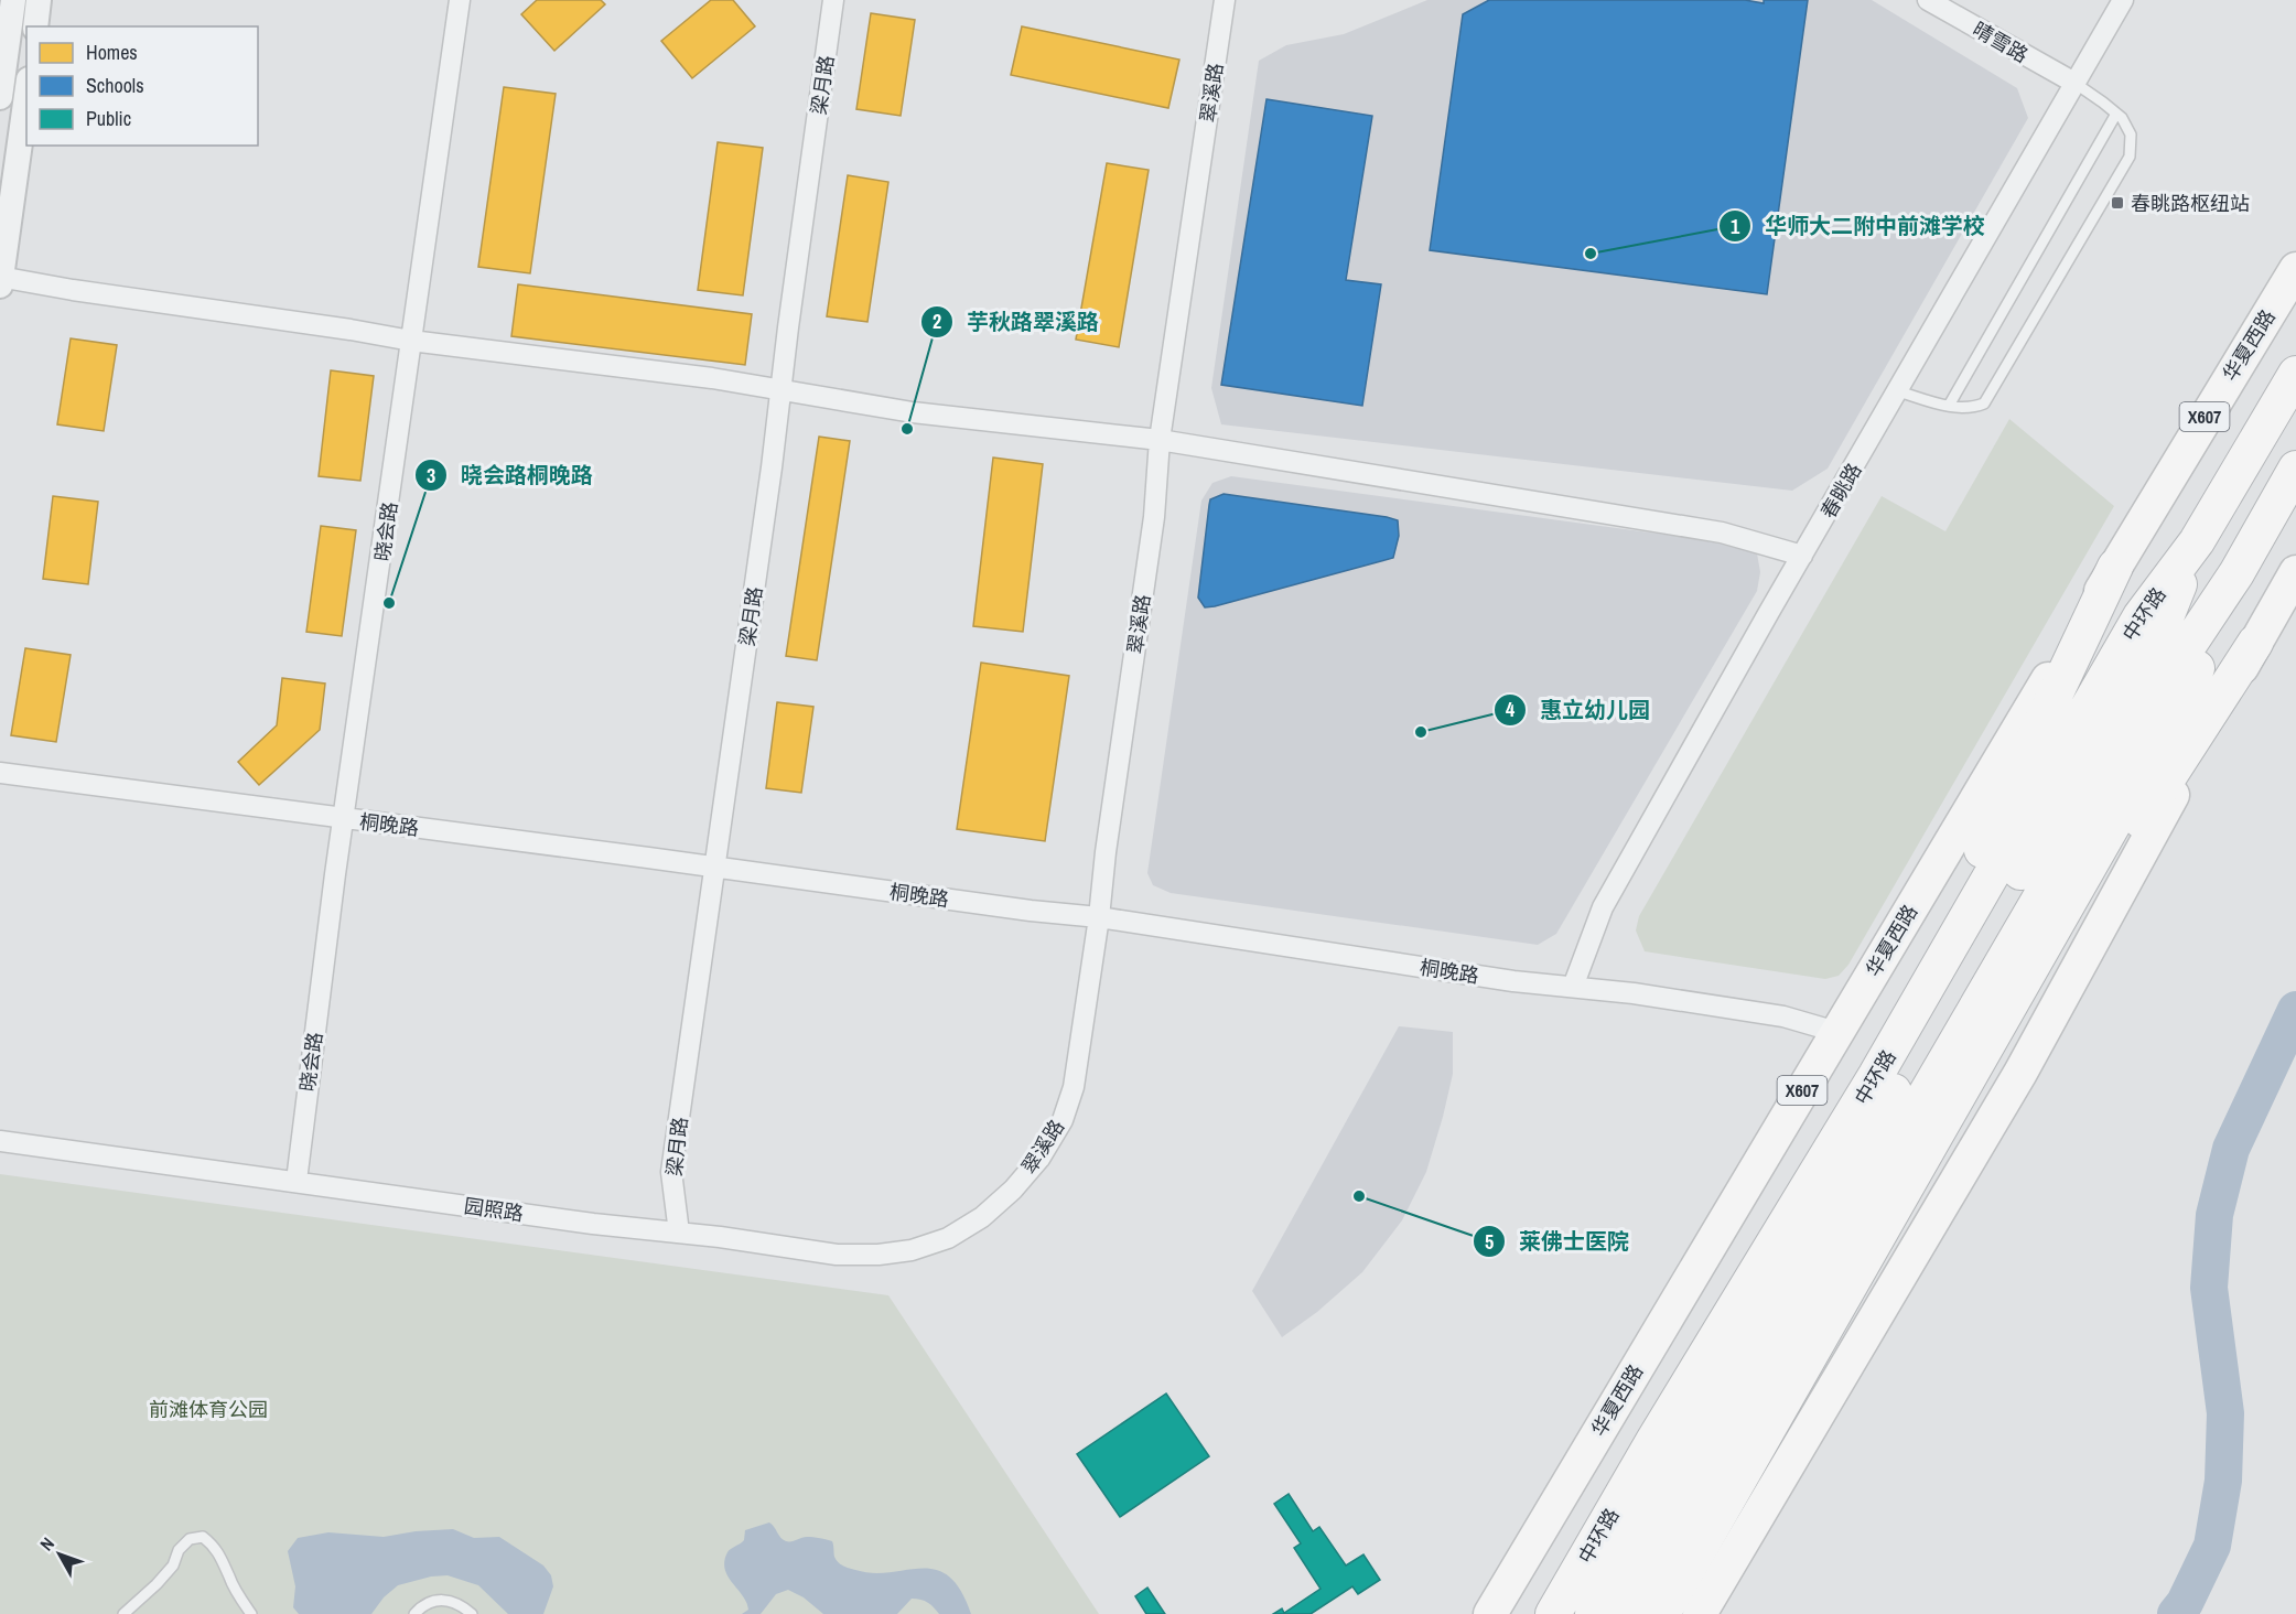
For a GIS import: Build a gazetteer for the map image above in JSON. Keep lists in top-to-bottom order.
{
  "streets": {
    "highway": ["中环路"],
    "main road": ["华夏西路", "X607"],
    "street": [
      "晴雪路",
      "梁月路",
      "翠溪路",
      "春眺路",
      "晓会路",
      "桐晚路",
      "园照路"
    ]
  },
  "crossings": [
    ["晴雪路", "春眺路"],
    ["梁月路", "桐晚路"],
    ["梁月路", "园照路"],
    ["翠溪路", "桐晚路"],
    ["翠溪路", "园照路"],
    ["华夏西路", "桐晚路"],
    ["春眺路", "桐晚路"],
    ["晓会路", "桐晚路"],
    ["晓会路", "园照路"]
  ],
  "parks": ["前滩体育公园"],
  "places": {
    "transit": ["春眺路枢纽站"],
    "other": [
      "华师大二附中前滩学校",
      "芋秋路翠溪路",
      "晓会路桐晚路",
      "惠立幼儿园",
      "莱佛士医院"
    ]
  },
  "legend": ["Homes", "Schools", "Public"],
  "north": "top left"
}
